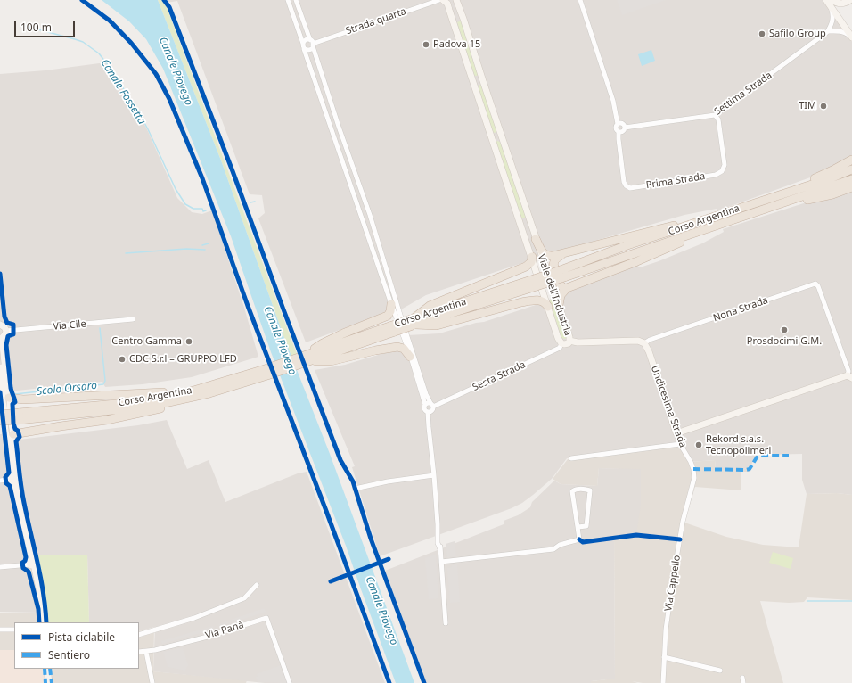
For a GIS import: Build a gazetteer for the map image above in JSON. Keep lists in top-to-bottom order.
{
  "streets": {
    "highway": ["Corso Argentina"],
    "street": [
      "Strada quarta",
      "Settima Strada",
      "Prima Strada",
      "Viale dell'Industria",
      "Nona Strada",
      "Via Cile",
      "Sesta Strada",
      "Undicesima Strada",
      "Via Cappello",
      "Via Panà"
    ]
  },
  "crossings": [
    ["Settima Strada", "Prima Strada"],
    ["Viale dell'Industria", "Sesta Strada"],
    ["Nona Strada", "Undicesima Strada"],
    ["Undicesima Strada", "Via Cappello"]
  ],
  "water": ["Canale Piovego", "Canale Fossetta", "Scolo Orsaro"],
  "places": [
    "Safilo Group",
    "Padova 15",
    "TIM",
    "Prosdocimi G.M.",
    "Centro Gamma",
    "CDC S.r.l – GRUPPO LFD",
    "Rekord s.a.s. Tecnopolimeri"
  ],
  "legend": ["Pista ciclabile", "Sentiero"],
  "scale_bar": "100 m"
}
